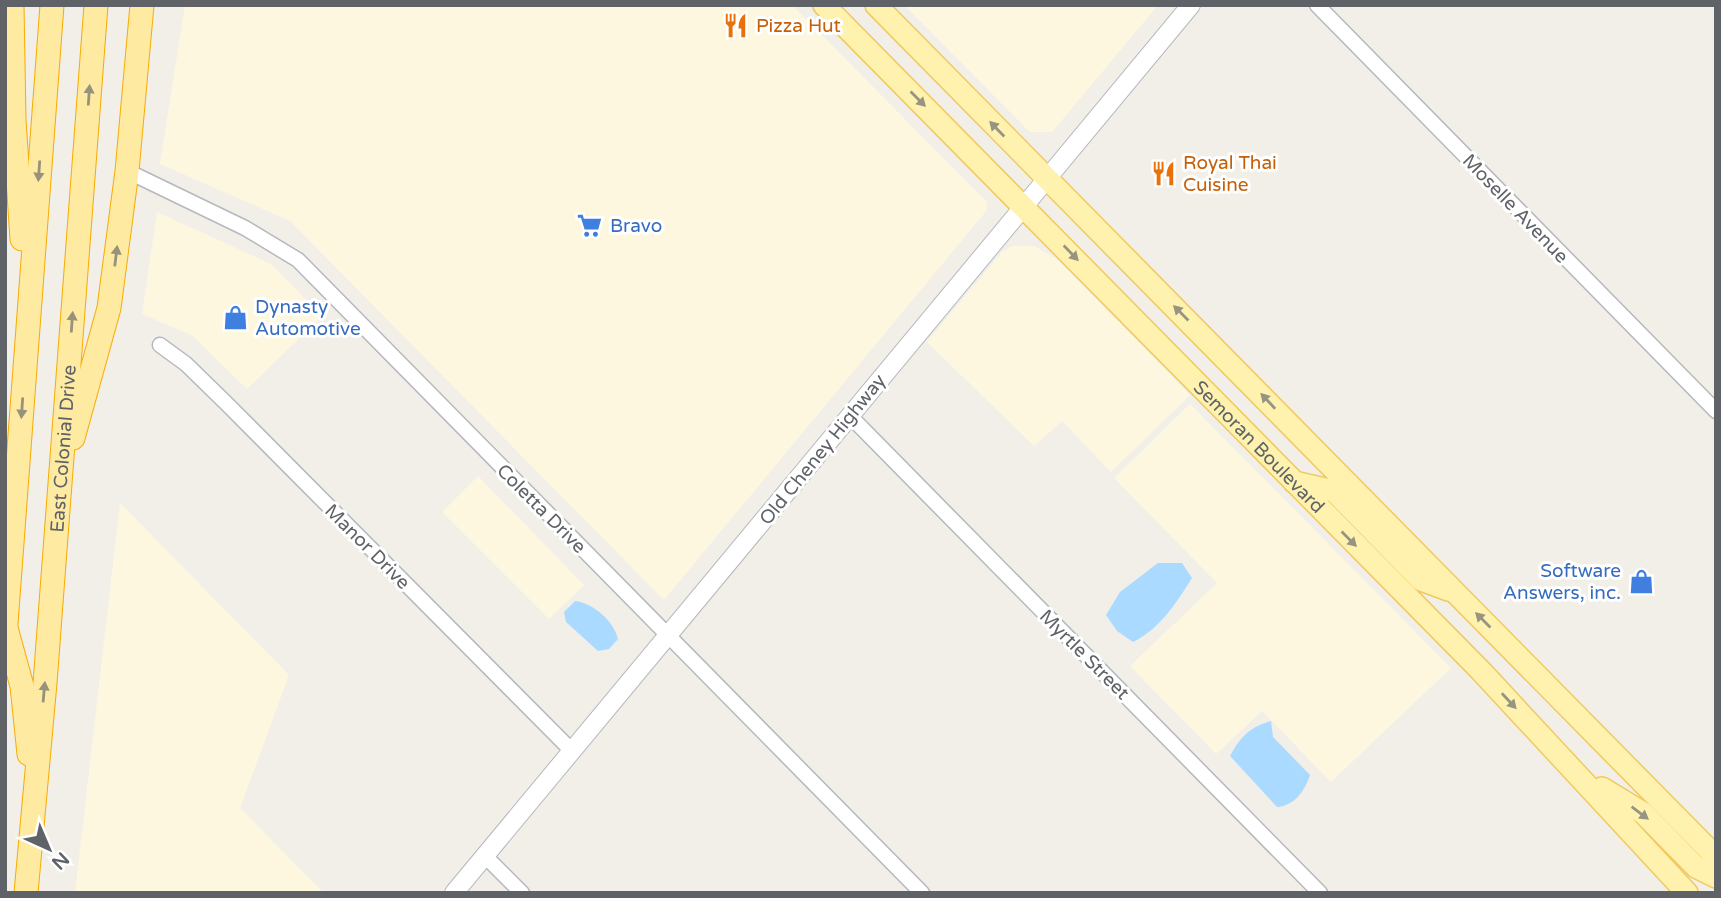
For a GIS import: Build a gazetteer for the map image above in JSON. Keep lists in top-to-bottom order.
{
  "streets": {
    "highway": ["East Colonial Drive"],
    "main road": ["Semoran Boulevard"],
    "street": [
      "Moselle Avenue",
      "Old Cheney Highway",
      "Coletta Drive",
      "Manor Drive",
      "Myrtle Street"
    ]
  },
  "crossings": [
    ["Semoran Boulevard", "Old Cheney Highway"],
    ["Old Cheney Highway", "Coletta Drive"],
    ["Old Cheney Highway", "Manor Drive"],
    ["Old Cheney Highway", "Myrtle Street"]
  ],
  "places": {
    "restaurant": ["Pizza Hut", "Royal Thai Cuisine"],
    "supermarket": ["Bravo"],
    "shop": ["Dynasty Automotive", "Software Answers, inc."]
  },
  "north": "bottom right"
}
